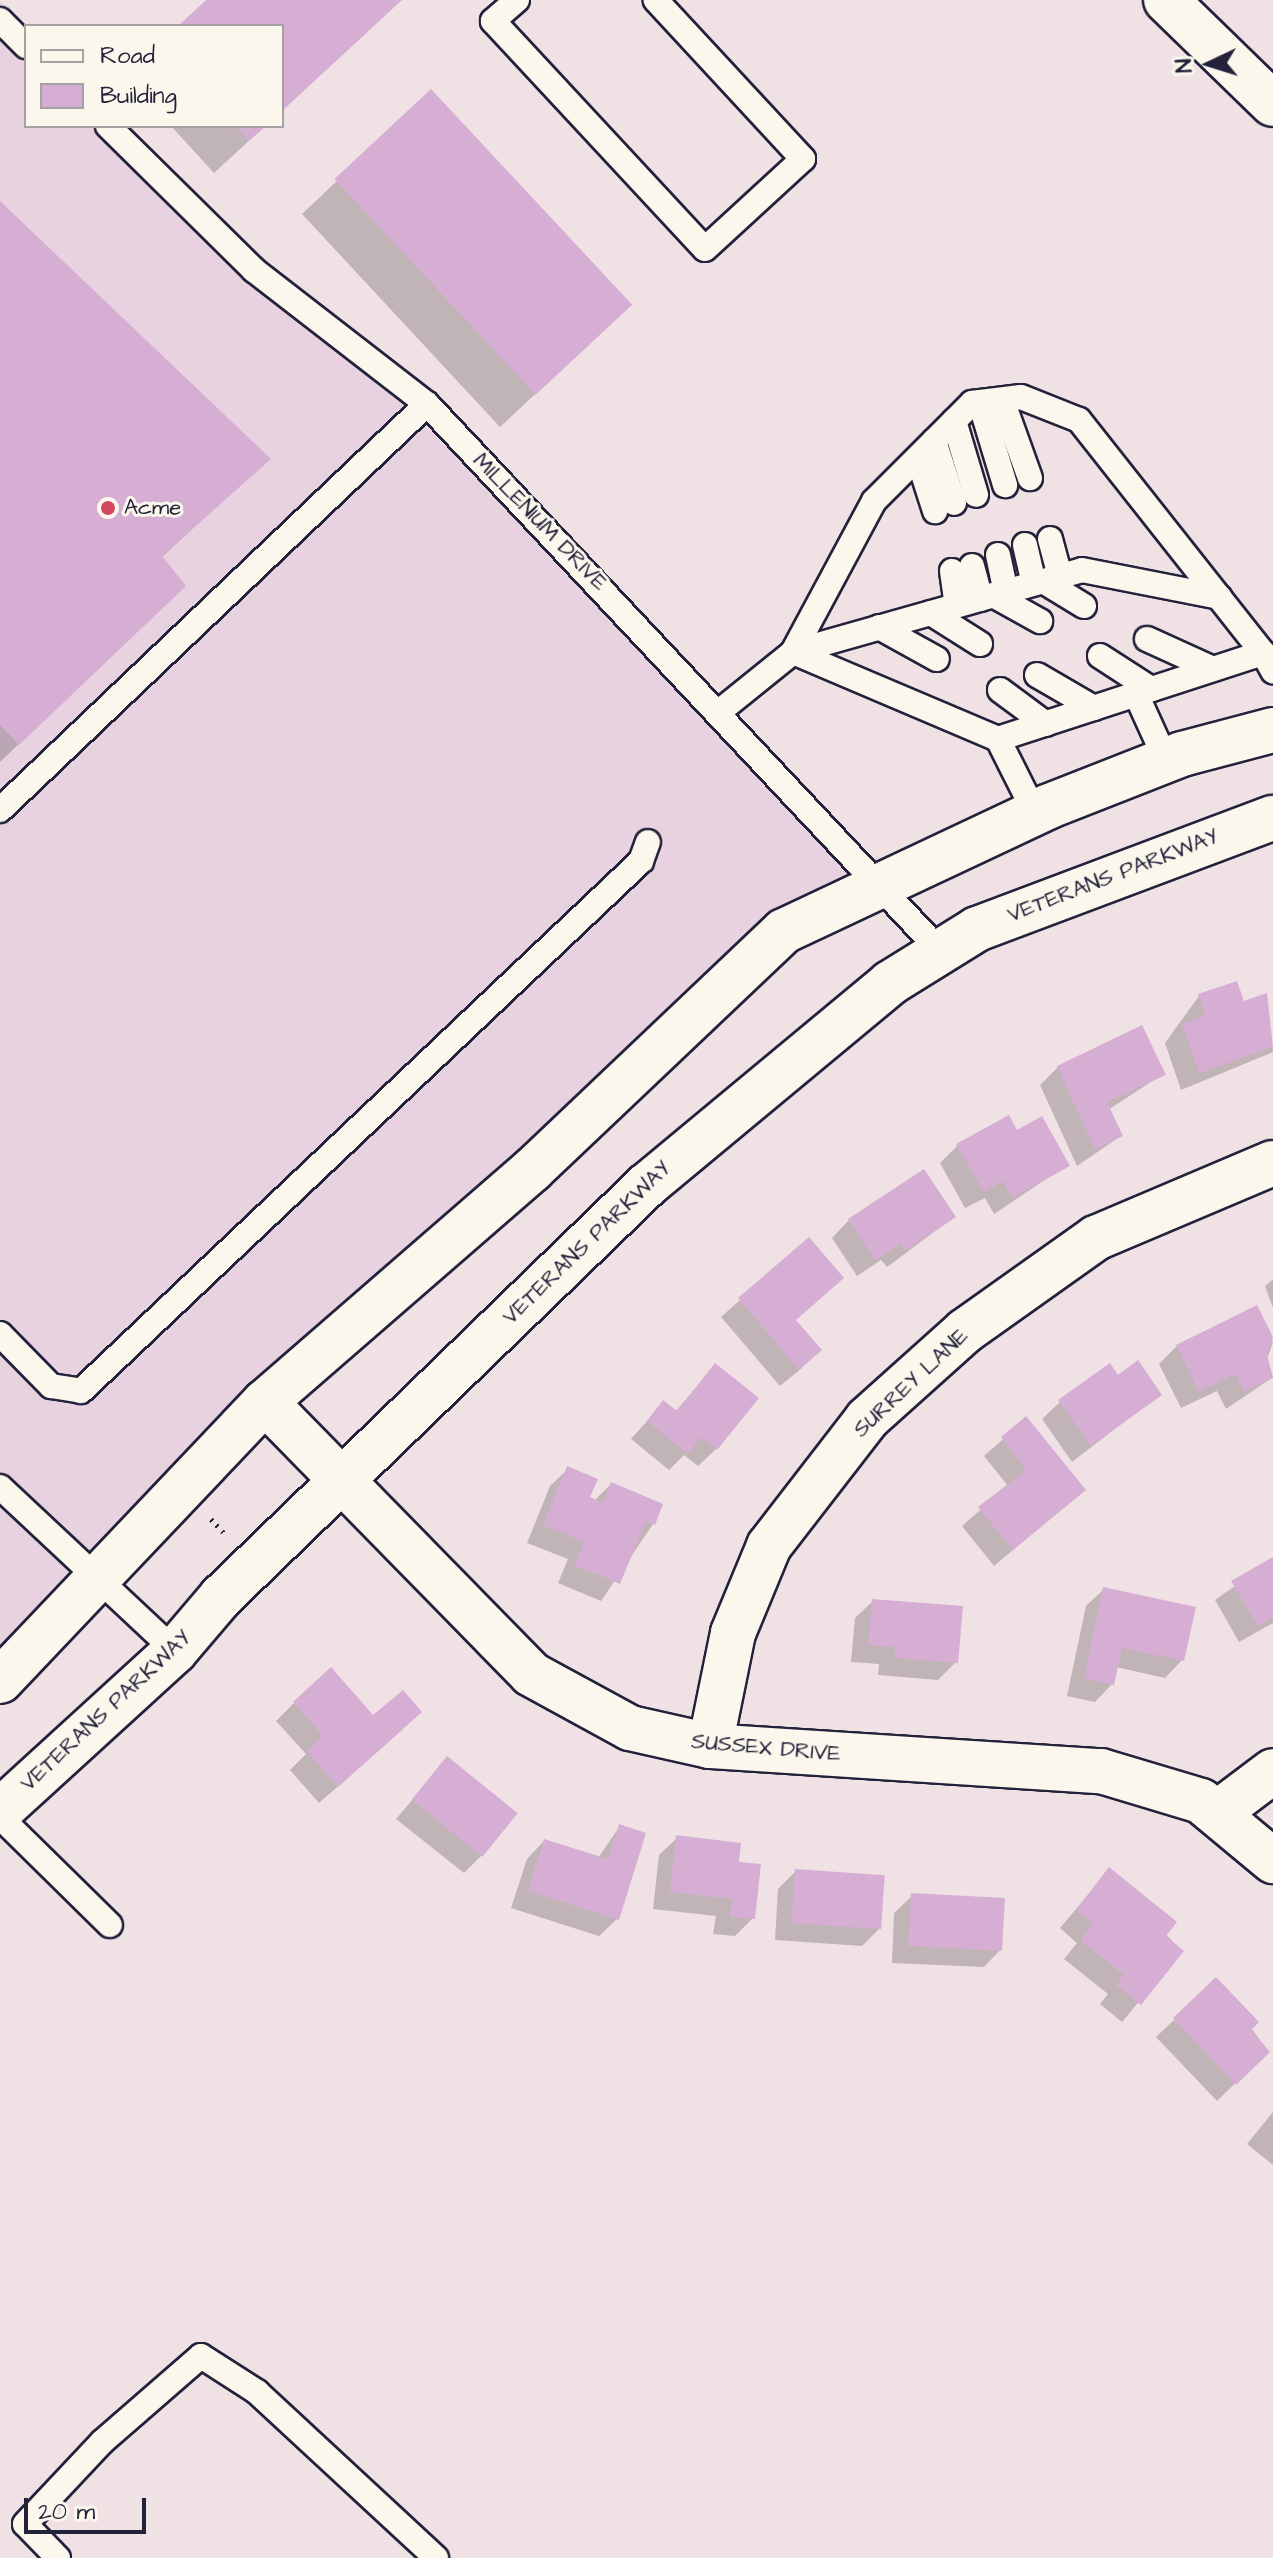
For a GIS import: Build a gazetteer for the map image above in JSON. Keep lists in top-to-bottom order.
{
  "streets": {
    "main road": ["VETERANS PARKWAY", "SURREY LANE", "SUSSEX DRIVE"],
    "lane": ["MILLENIUM DRIVE"]
  },
  "crossings": [
    ["MILLENIUM DRIVE", "VETERANS PARKWAY"],
    ["VETERANS PARKWAY", "SUSSEX DRIVE"],
    ["SURREY LANE", "SUSSEX DRIVE"]
  ],
  "places": ["Acme"],
  "legend": ["Road", "Building"],
  "scale_bar": "20 m",
  "north": "left"
}
